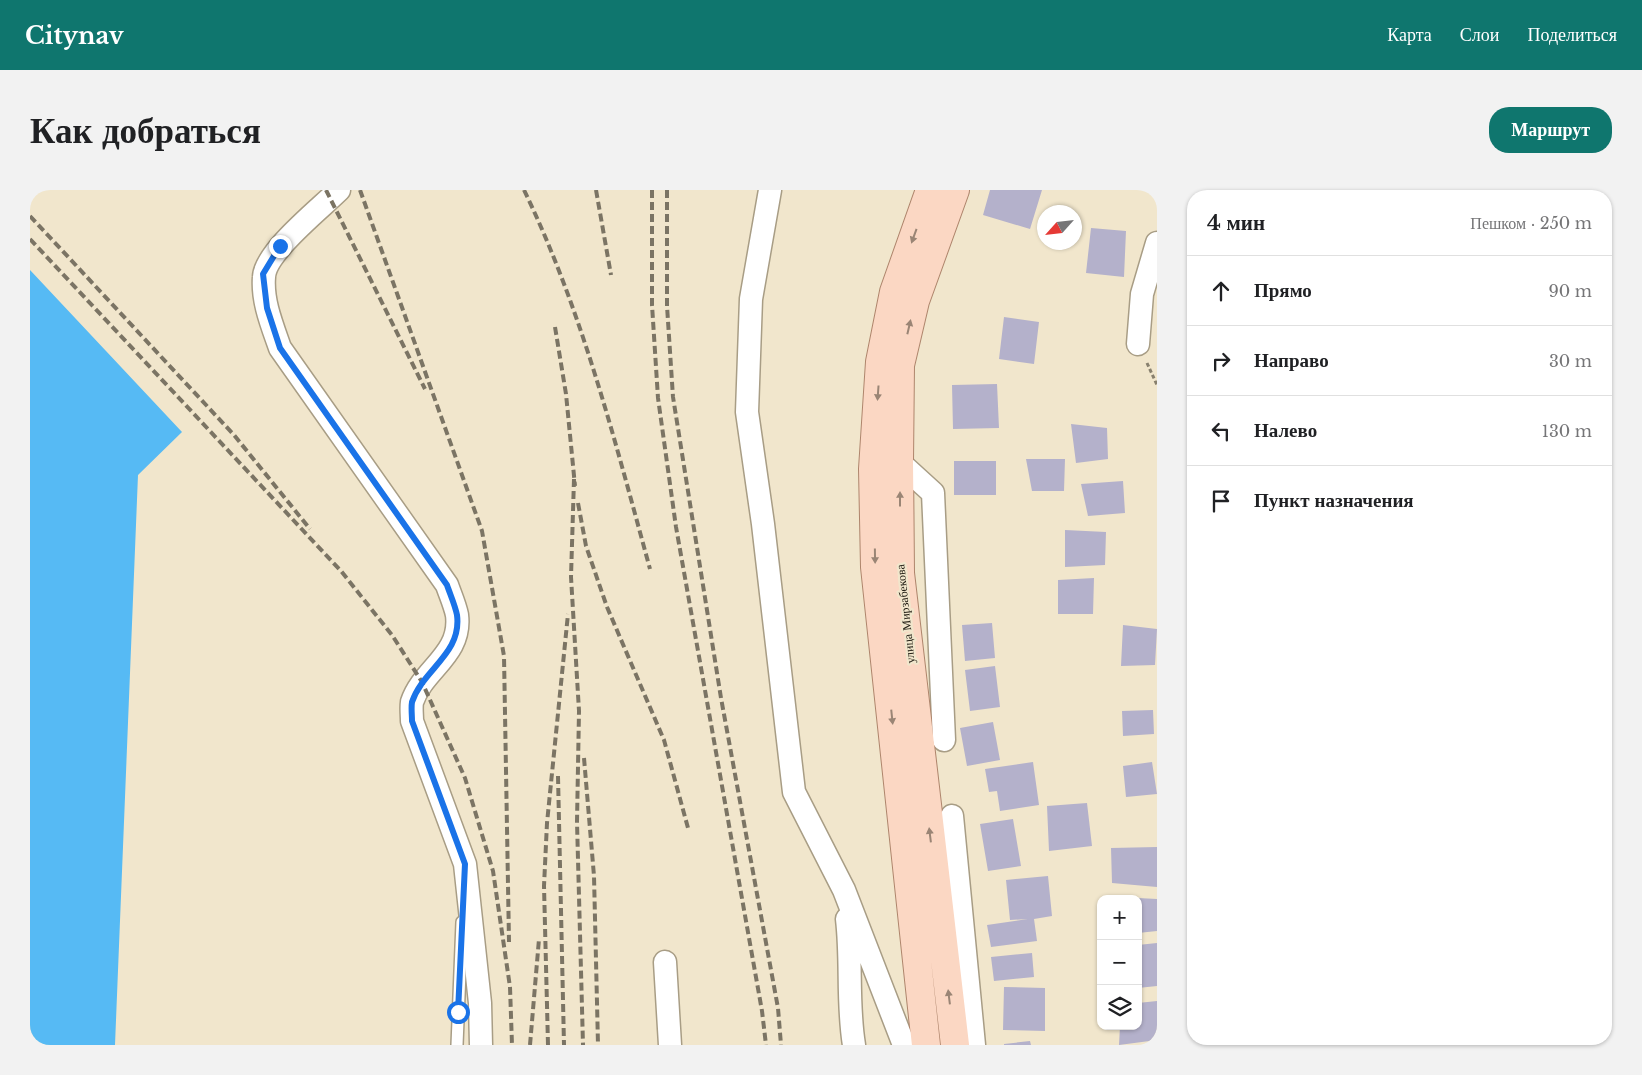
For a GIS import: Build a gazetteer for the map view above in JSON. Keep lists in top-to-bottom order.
{
  "streets": {
    "main road": ["улица Мирзабекова"]
  },
  "north": "bottom left",
  "page": {
    "header": "Citynav",
    "nav": ["Карта", "Слои", "Поделиться"],
    "buttons": "Маршрут",
    "title": "Как добраться",
    "heading": ["4 мин", "Пешком · 250 m"],
    "list": [
      ["Прямо", "90 m"],
      ["Направо", "30 m"],
      ["Налево", "130 m"],
      "Пункт назначения"
    ],
    "map_buttons": ["+", "−"]
  }
}
